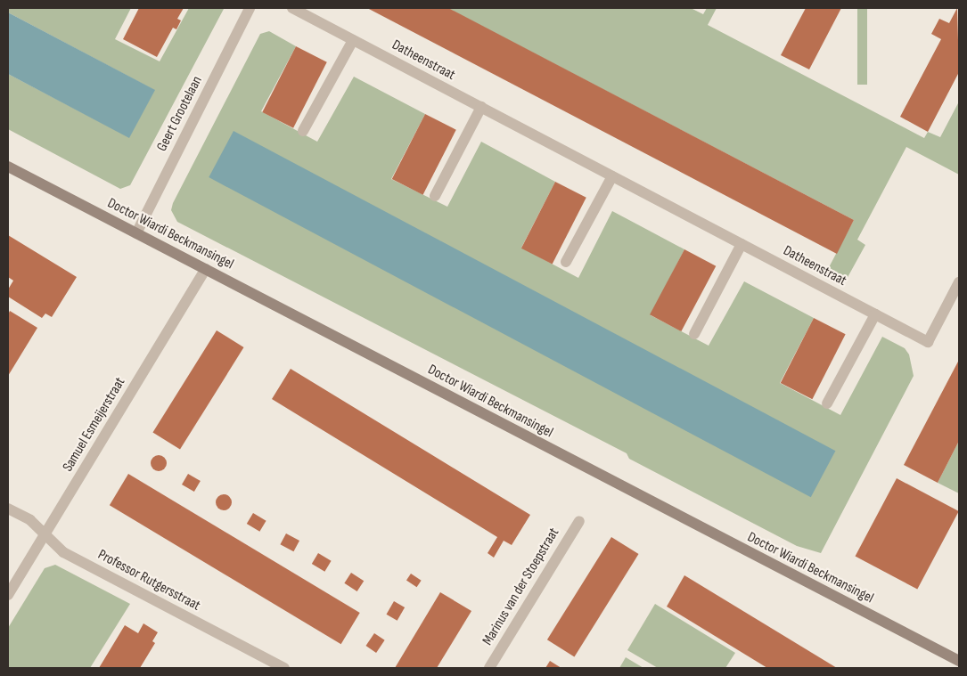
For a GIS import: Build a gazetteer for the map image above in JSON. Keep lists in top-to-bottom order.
{
  "streets": {
    "street": [
      "Datheenstraat",
      "Geert Grootelaan",
      "Doctor Wiardi Beckmansingel",
      "Samuel Esmeijerstraat",
      "Professor Rutgersstraat",
      "Marinus van der Stoepstraat"
    ]
  },
  "crossings": [
    ["Geert Grootelaan", "Doctor Wiardi Beckmansingel"],
    ["Doctor Wiardi Beckmansingel", "Samuel Esmeijerstraat"],
    ["Samuel Esmeijerstraat", "Professor Rutgersstraat"]
  ]
}
